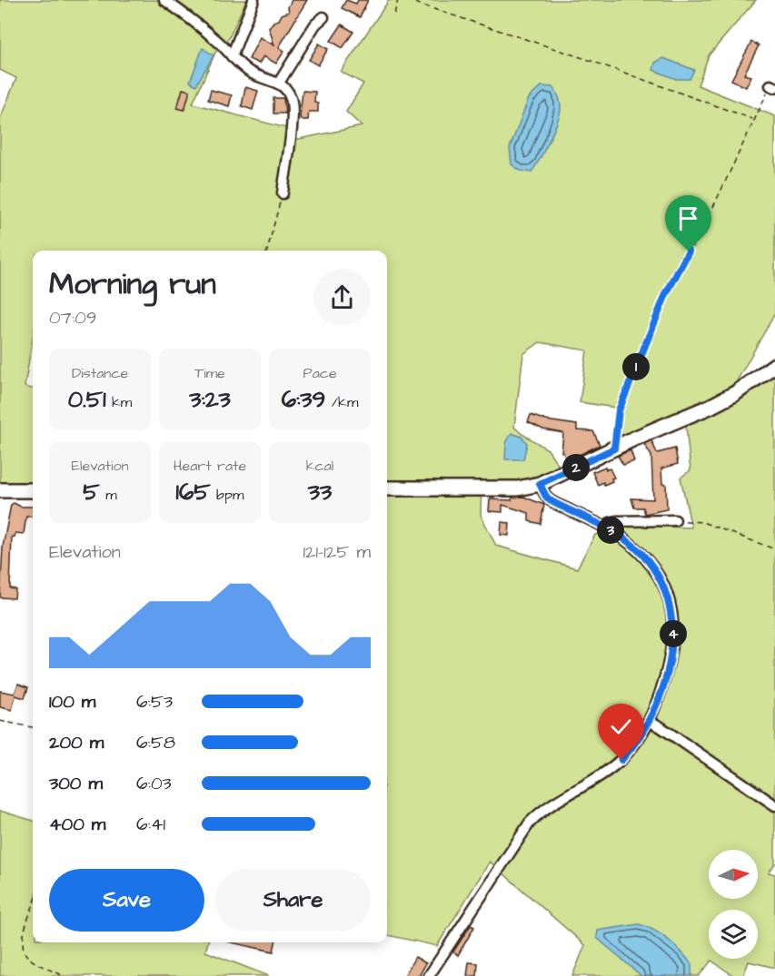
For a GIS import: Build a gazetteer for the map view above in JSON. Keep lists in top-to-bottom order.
{
  "north": "right",
  "page": {
    "heading": ["Morning run", "07:09"],
    "stats": [
      ["Distance", "0.51 km"],
      ["Time", "3:23"],
      ["Pace", "6:39 /km"],
      ["Elevation", "5 m"],
      ["Heart rate", "165 bpm"],
      ["kcal", "33"]
    ],
    "pins": [
      "1",
      "2",
      "3",
      "4"
    ],
    "chart": ["Elevation", "121–125 m"],
    "list": [
      {
        "name": "100 m",
        "note": "6:53"
      },
      {
        "name": "200 m",
        "note": "6:58"
      },
      {
        "name": "300 m",
        "note": "6:03"
      },
      {
        "name": "400 m",
        "note": "6:41"
      }
    ],
    "buttons": ["Save", "Share"]
  }
}
